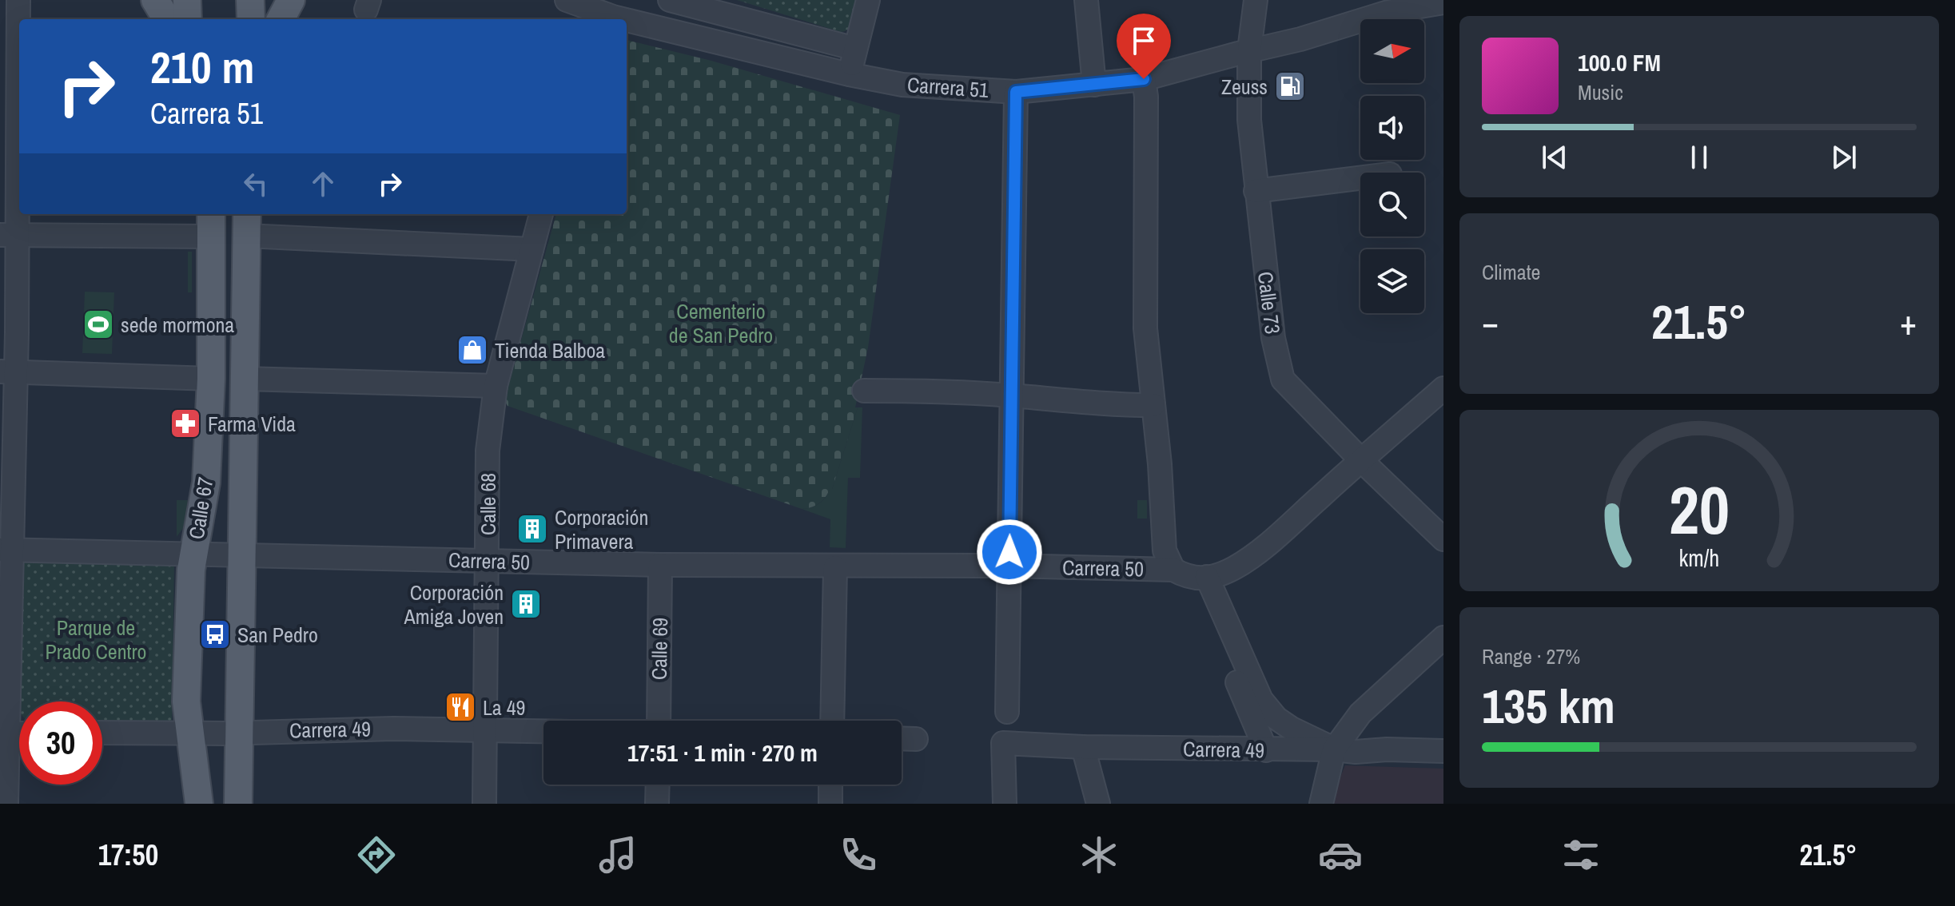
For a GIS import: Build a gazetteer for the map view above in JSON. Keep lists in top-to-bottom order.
{
  "streets": {
    "main road": ["Calle 67"],
    "street": [
      "Carrera 51",
      "Calle 73",
      "Calle 68",
      "Carrera 50",
      "Calle 69",
      "Carrera 49"
    ]
  },
  "crossings": [
    ["Carrera 51", "Calle 73"],
    ["Calle 68", "Carrera 50"],
    ["Calle 68", "Carrera 49"],
    ["Calle 67", "Carrera 50"],
    ["Calle 67", "Carrera 49"],
    ["Carrera 50", "Calle 69"]
  ],
  "parks": ["Cementerio de San Pedro", "Parque de Prado Centro"],
  "places": {
    "fuel station": ["Zeuss"],
    "sports": ["sede mormona"],
    "shop": ["Tienda Balboa"],
    "pharmacy": ["Farma Vida"],
    "building": ["Corporación Primavera", "Corporación Amiga Joven"],
    "bus stop": ["San Pedro"],
    "restaurant": ["La 49"]
  },
  "north": "right",
  "page": {
    "turn": ["210 m", "Carrera 51"],
    "song": ["100.0 FM", "Music"],
    "tile": [
      "Climate",
      ["Range · 27%", "135 km"]
    ],
    "heat": ["−", "21.5°", "+"],
    "limit": "30",
    "trip": "17:51 · 1 min · 270 m",
    "tabs": ["17:50", "21.5°"],
    "gauge": ["20", "km/h"]
  }
}
